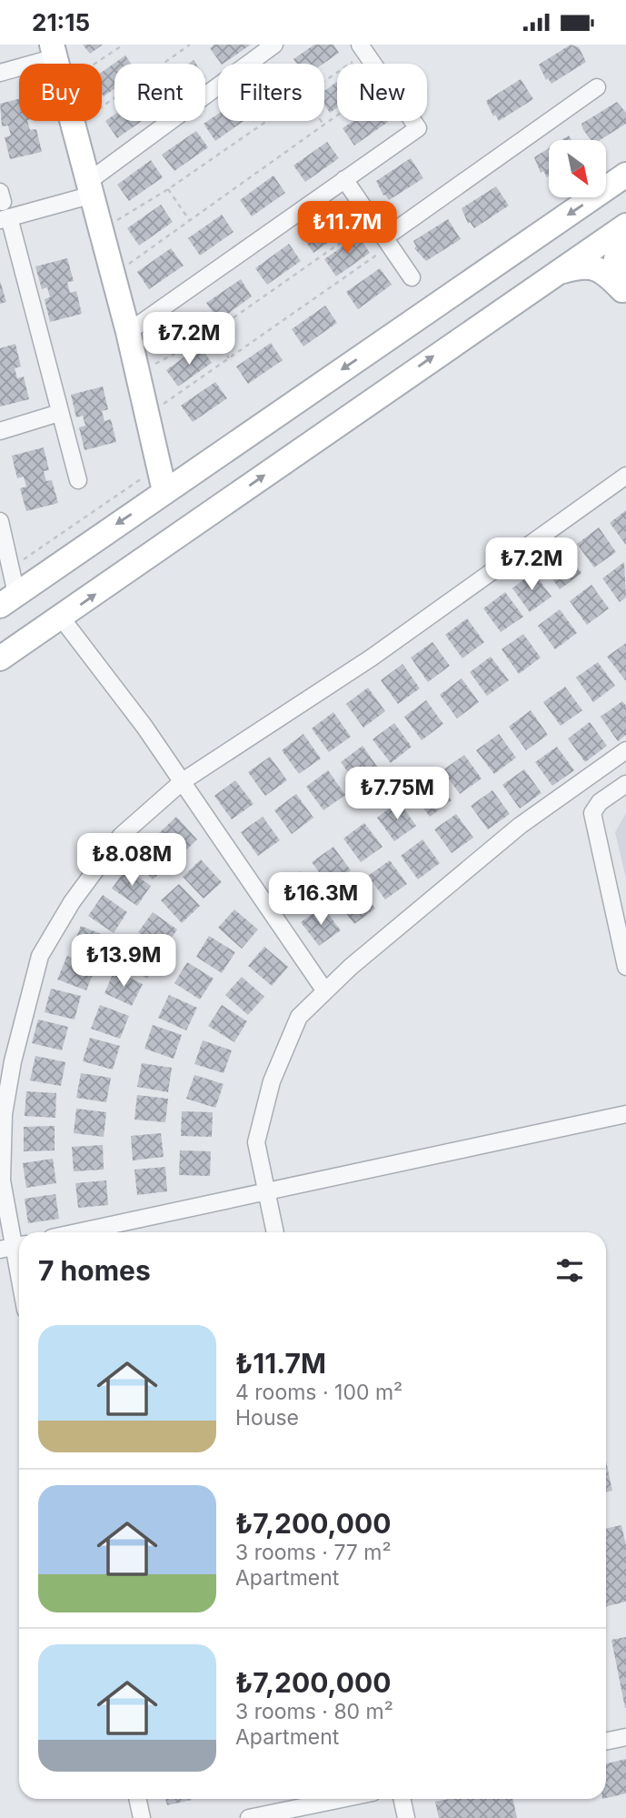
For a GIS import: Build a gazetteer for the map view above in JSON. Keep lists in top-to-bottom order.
{
  "north": "bottom right",
  "page": {
    "status": "21:15",
    "chip": [
      "Buy",
      "Rent",
      "Filters",
      "New"
    ],
    "price": [
      "₺11.7M",
      "₺7.2M",
      "₺7.2M",
      "₺7.75M",
      "₺8.08M",
      "₺16.3M",
      "₺13.9M"
    ],
    "heading": "7 homes",
    "list": [
      {
        "name": "₺11.7M",
        "note": "4 rooms · 100 m² · House"
      },
      {
        "name": "₺7,200,000",
        "note": "3 rooms · 77 m² · Apartment"
      },
      {
        "name": "₺7,200,000",
        "note": "3 rooms · 80 m² · Apartment"
      }
    ]
  }
}
